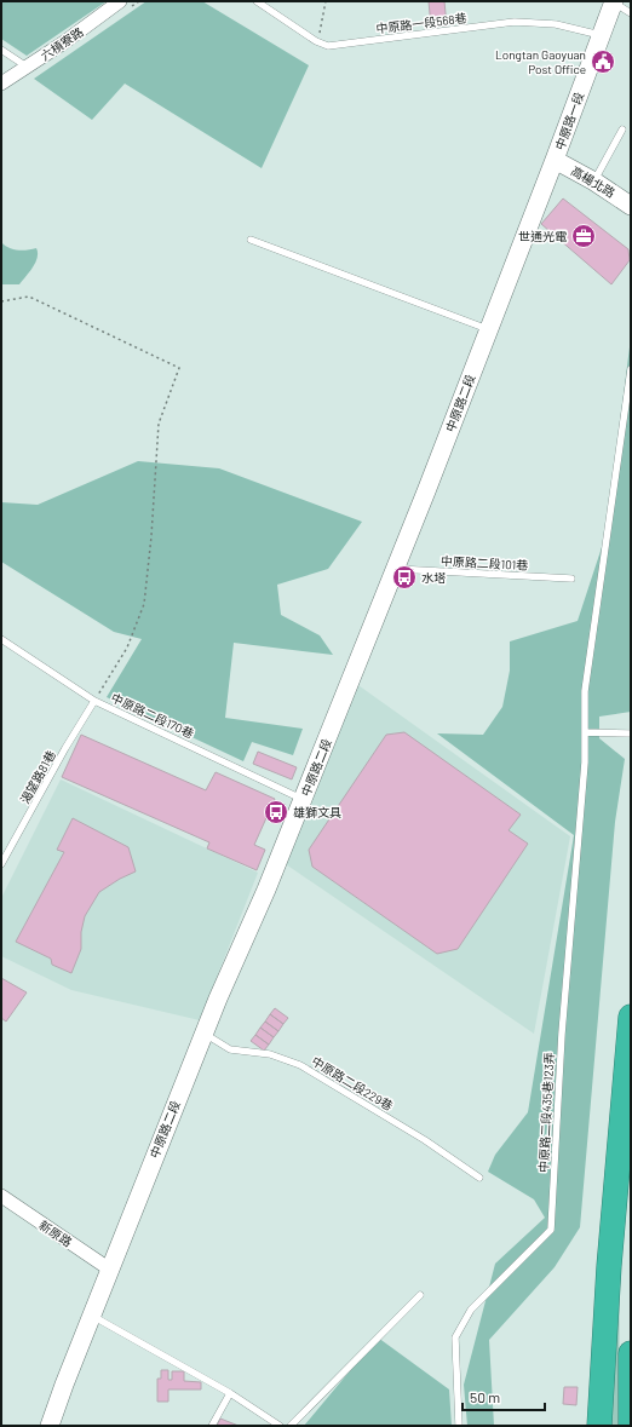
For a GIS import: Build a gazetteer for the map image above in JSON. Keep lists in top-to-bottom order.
{
  "streets": {
    "street": [
      "六槓寮路",
      "中原路一段",
      "高楊北路",
      "中原路二段",
      "新原路"
    ],
    "lane": [
      "中原路一段568巷",
      "中原路二段101巷",
      "中原路二段170巷",
      "渴望路81巷",
      "中原路二段229巷",
      "中原路二段435巷123弄"
    ]
  },
  "crossings": [
    ["中原路一段568巷", "中原路一段"],
    ["中原路一段", "高楊北路"],
    ["中原路一段", "中原路二段"],
    ["高楊北路", "中原路二段"],
    ["中原路二段", "中原路二段101巷"],
    ["中原路二段", "中原路二段170巷"],
    ["中原路二段", "中原路二段229巷"],
    ["中原路二段", "新原路"],
    ["中原路二段170巷", "渴望路81巷"]
  ],
  "places": {
    "public building": ["Longtan Gaoyuan Post Office"],
    "office": ["世通光電"],
    "bus stop": ["水塔", "雄獅文具"]
  },
  "scale_bar": "50 m"
}
